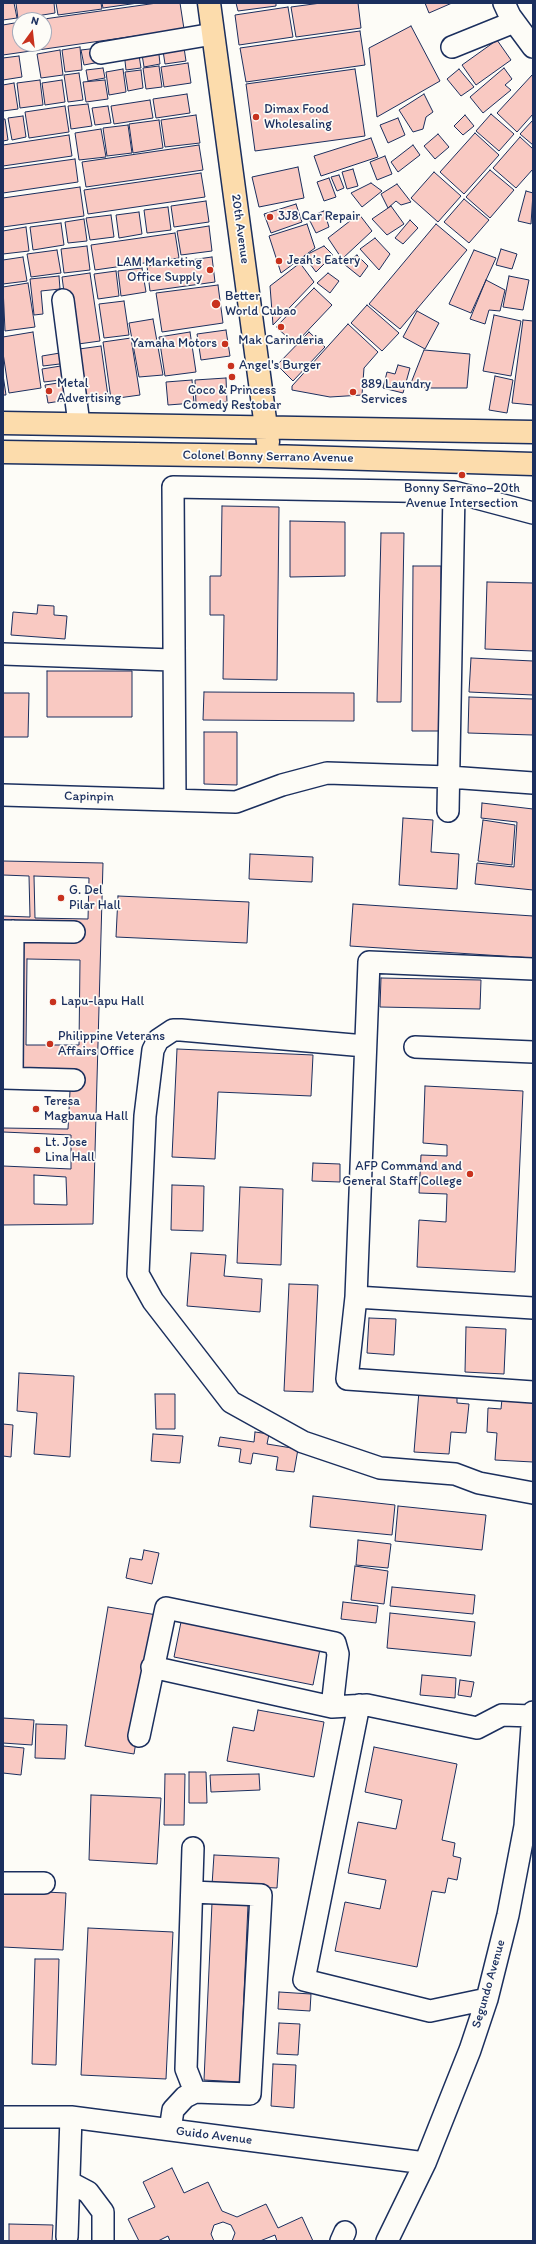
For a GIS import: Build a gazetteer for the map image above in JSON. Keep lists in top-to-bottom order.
{
  "streets": {
    "main road": ["20th Avenue", "Colonel Bonny Serrano Avenue"],
    "street": ["Capinpin", "Segundo Avenue", "Guido Avenue"]
  },
  "crossings": [
    ["20th Avenue", "Colonel Bonny Serrano Avenue"],
    ["Segundo Avenue", "Guido Avenue"]
  ],
  "places": [
    "Dimax Food Wholesaling",
    "3J8 Car Repair",
    "Jeah’s Eatery",
    "LAM Marketing Office Supply",
    "Better World Cubao",
    "Mak Carinderia",
    "Yamaha Motors",
    "Angel's Burger",
    "Coco & Princess Comedy Restobar",
    "Metal Advertising",
    "889 Laundry Services",
    "Bonny Serrano–20th Avenue Intersection",
    "G. Del Pilar Hall",
    "Lapu-lapu Hall",
    "Philippine Veterans Affairs Office",
    "Teresa Magbanua Hall",
    "Lt. Jose Lina Hall",
    "AFP Command and General Staff College"
  ],
  "north": "top"
}
